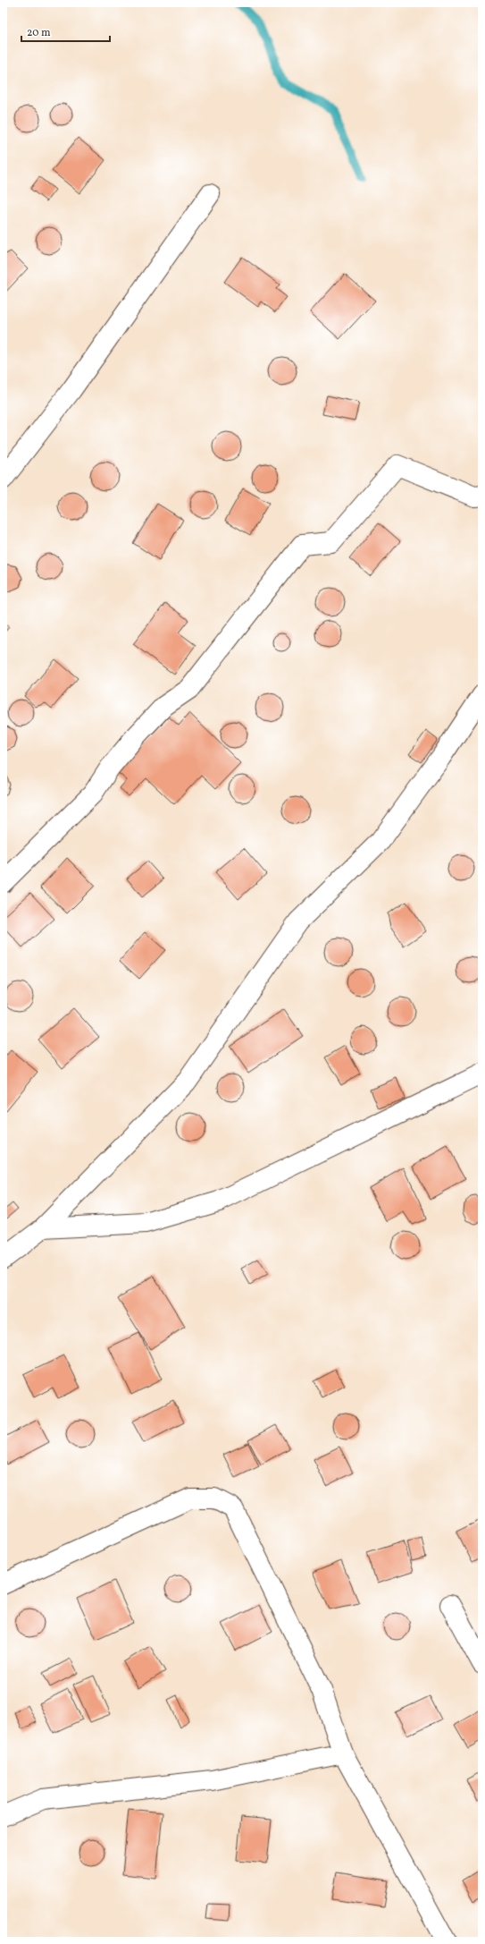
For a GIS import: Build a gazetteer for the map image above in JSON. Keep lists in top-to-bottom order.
{
  "scale_bar": "20 m"
}
